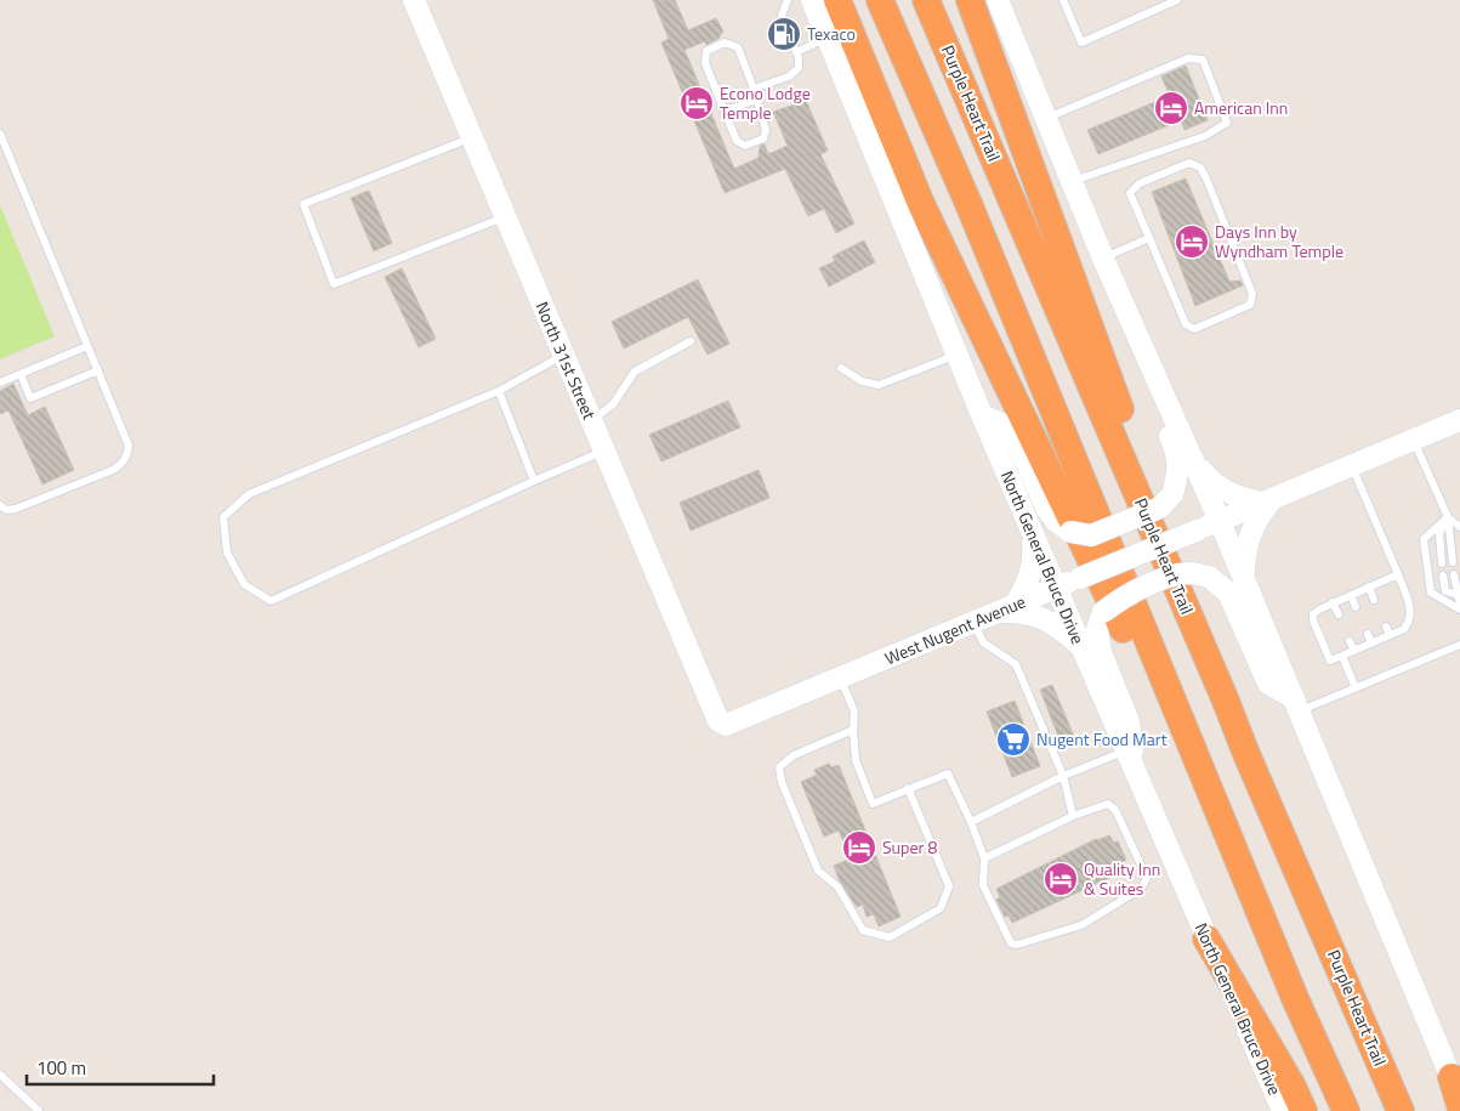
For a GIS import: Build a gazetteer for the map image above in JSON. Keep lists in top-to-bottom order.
{
  "streets": {
    "highway": ["Purple Heart Trail"],
    "main road": ["North 31st Street", "North General Bruce Drive", "West Nugent Avenue"]
  },
  "crossings": [
    ["North 31st Street", "West Nugent Avenue"],
    ["North General Bruce Drive", "West Nugent Avenue"]
  ],
  "places": {
    "fuel station": ["Texaco"],
    "hotel": [
      "Econo Lodge Temple",
      "American Inn",
      "Days Inn by Wyndham Temple",
      "Super 8",
      "Quality Inn & Suites"
    ],
    "supermarket": ["Nugent Food Mart"]
  },
  "scale_bar": "100 m"
}
